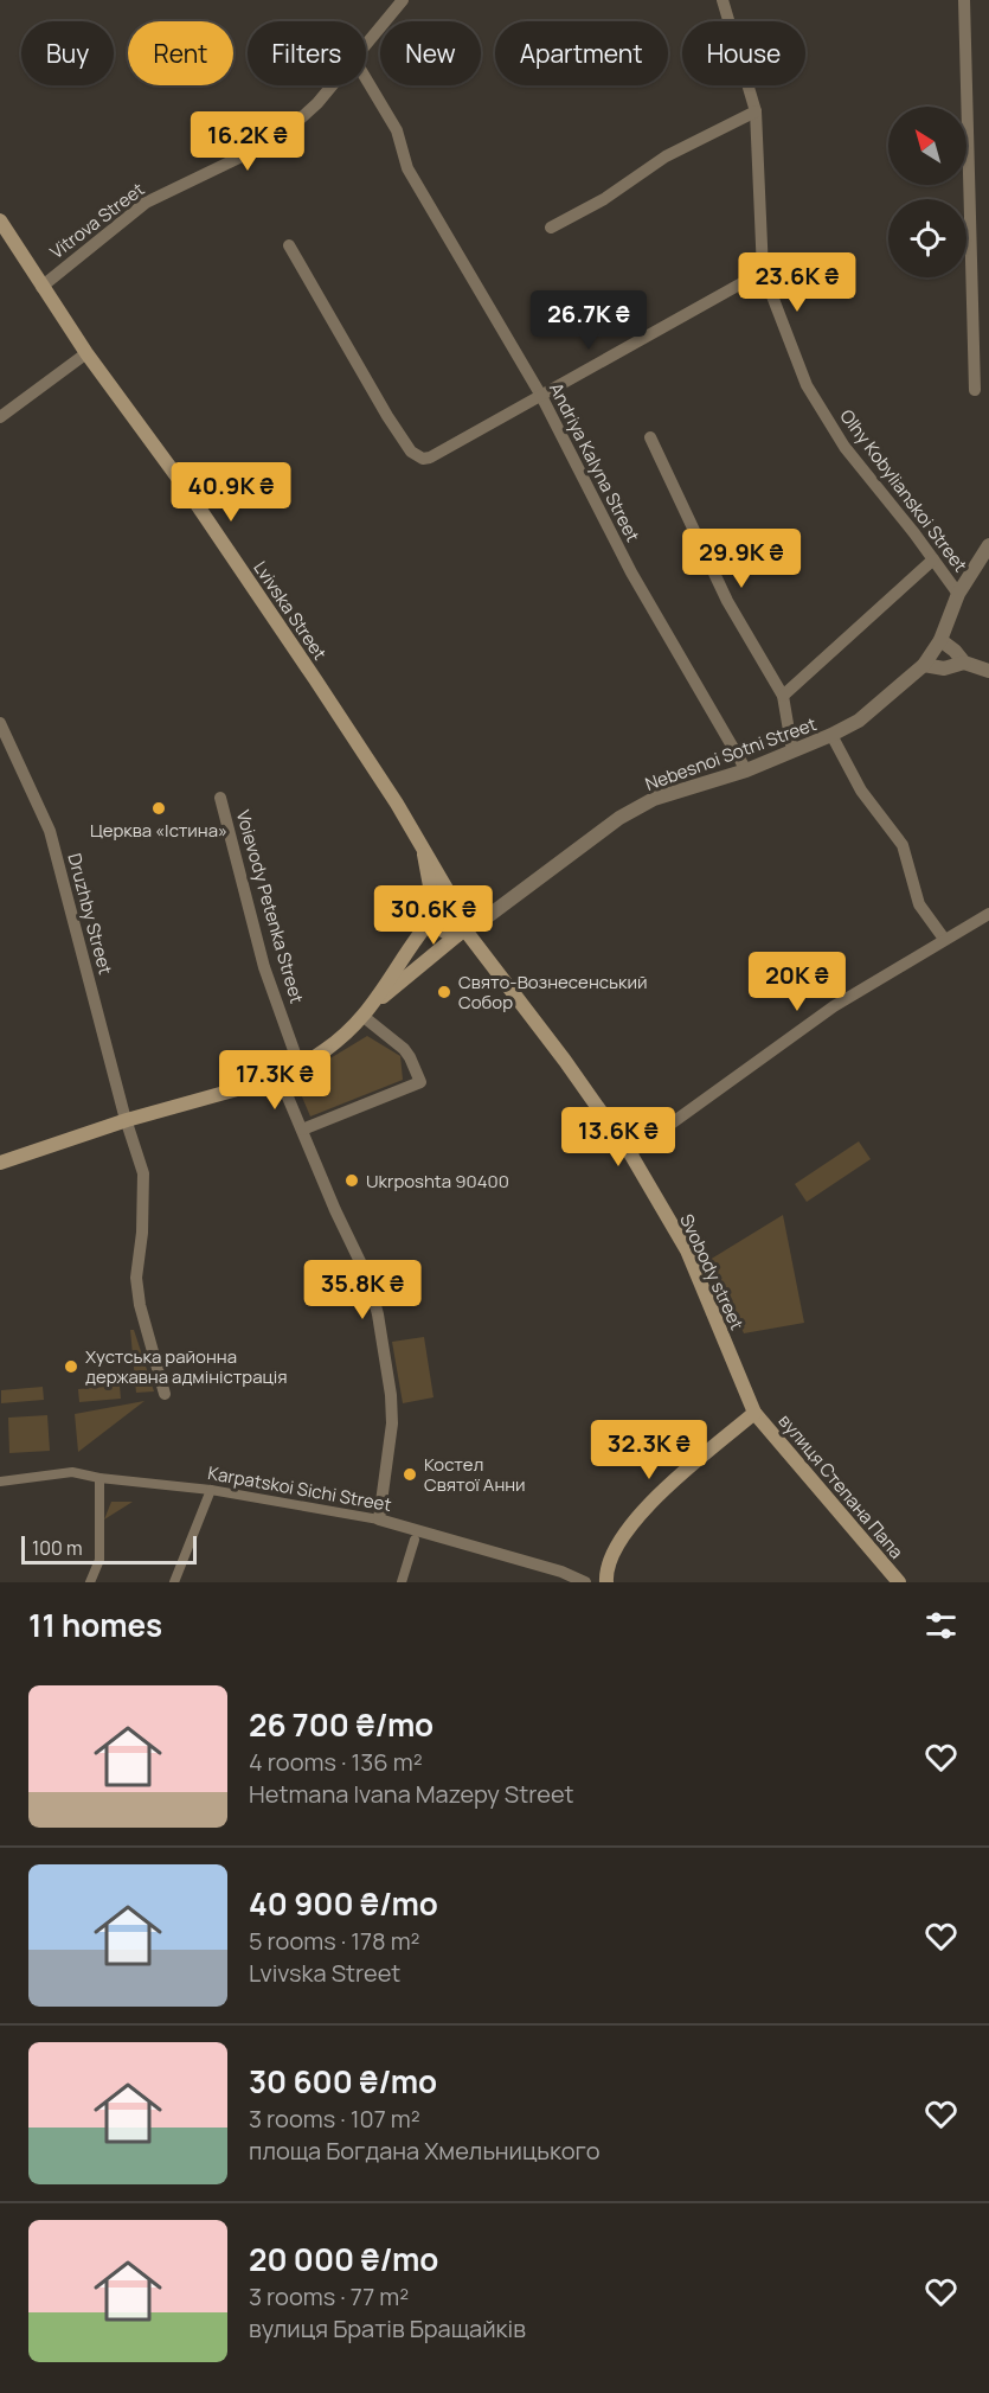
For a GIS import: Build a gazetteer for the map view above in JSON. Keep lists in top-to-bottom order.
{
  "streets": {
    "main road": ["Lvivska Street", "Svobody street", "вулиця Степана Папа"],
    "street": [
      "Vitrova Street",
      "Andriya Kalyna Street",
      "Olhy Kobylianskoi Street",
      "Nebesnoi Sotni Street",
      "Voievody Petenka Street",
      "Druzhby Street",
      "Karpatskoi Sichi Street"
    ]
  },
  "crossings": [
    ["Vitrova Street", "Lvivska Street"],
    ["Andriya Kalyna Street", "Nebesnoi Sotni Street"],
    ["Olhy Kobylianskoi Street", "Nebesnoi Sotni Street"],
    ["Lvivska Street", "Nebesnoi Sotni Street"],
    ["Lvivska Street", "Svobody street"],
    ["Nebesnoi Sotni Street", "Svobody street"],
    ["Svobody street", "вулиця Степана Папа"]
  ],
  "places": [
    "Церква «Істина»",
    "Свято-Вознесенський Собор",
    "Ukrposhta 90400",
    "Хустська районна державна адміністрація",
    "Костел Святої Анни"
  ],
  "scale_bar": "100 m",
  "north": "top left",
  "page": {
    "chip": [
      "Buy",
      "Rent",
      "Filters",
      "New",
      "Apartment",
      "House"
    ],
    "price": [
      "16.2K ₴",
      "23.6K ₴",
      "26.7K ₴",
      "40.9K ₴",
      "29.9K ₴",
      "30.6K ₴",
      "20K ₴",
      "17.3K ₴",
      "13.6K ₴",
      "35.8K ₴",
      "32.3K ₴"
    ],
    "scale": "100 m",
    "heading": "11 homes",
    "list": [
      {
        "name": "26 700 ₴/mo",
        "note": "4 rooms · 136 m² · Hetmana Ivana Mazepy Street"
      },
      {
        "name": "40 900 ₴/mo",
        "note": "5 rooms · 178 m² · Lvivska Street"
      },
      {
        "name": "30 600 ₴/mo",
        "note": "3 rooms · 107 m² · площа Богдана Хмельницького"
      },
      {
        "name": "20 000 ₴/mo",
        "note": "3 rooms · 77 m² · вулиця Братів Бращайків"
      }
    ]
  }
}
